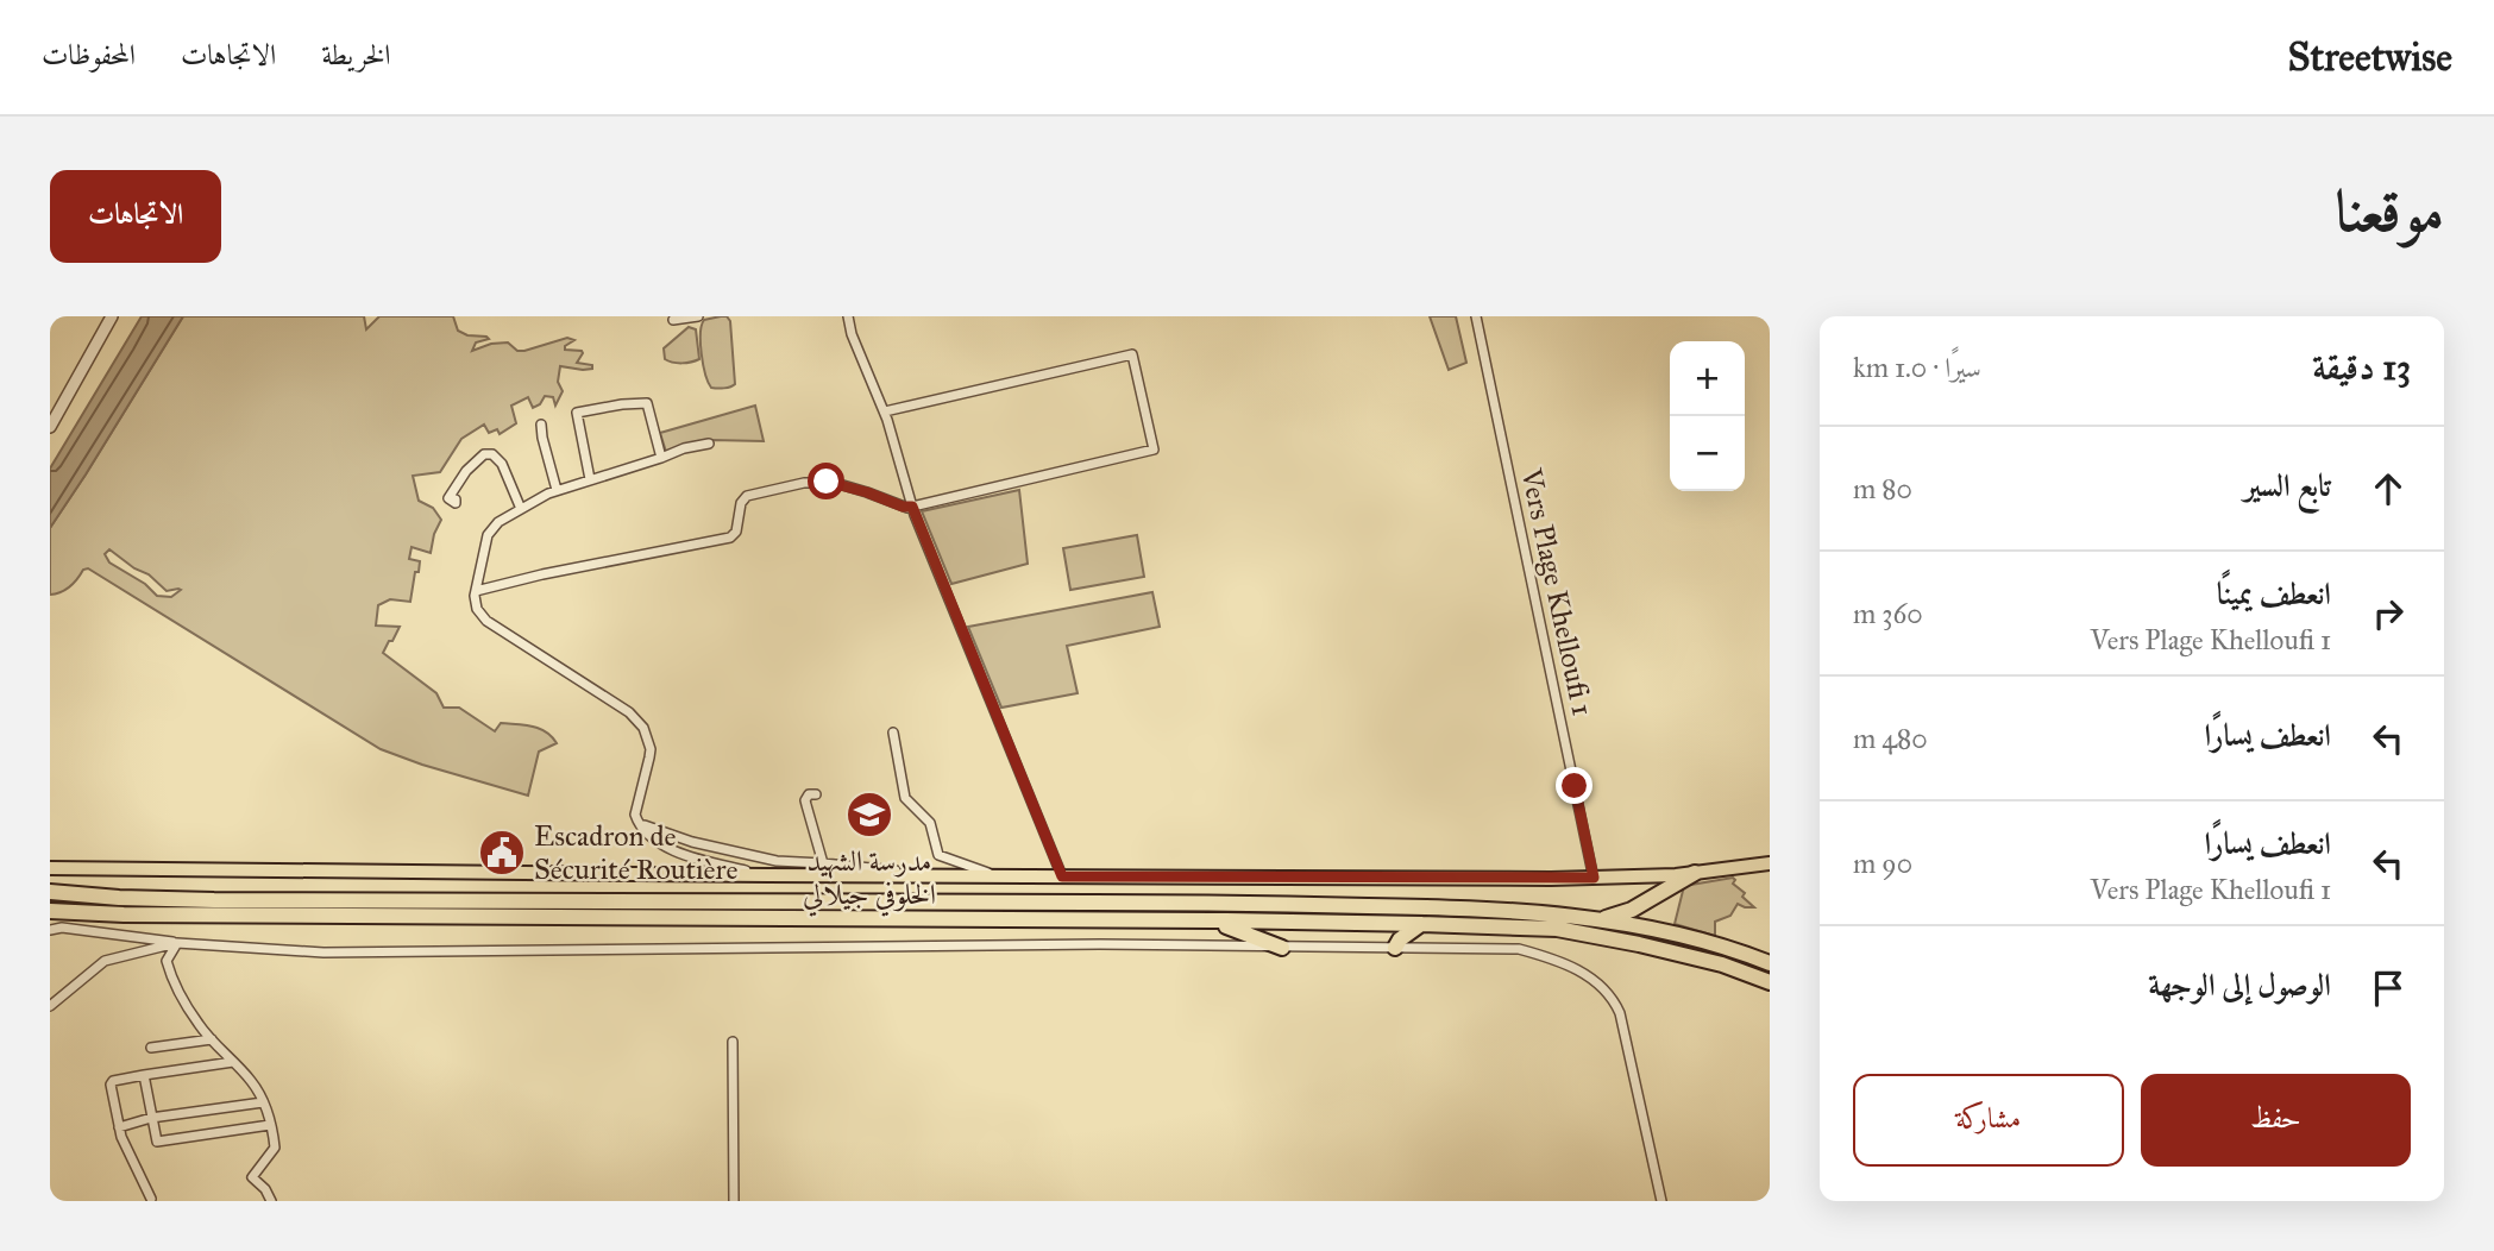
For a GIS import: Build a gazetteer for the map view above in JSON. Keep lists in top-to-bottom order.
{
  "streets": {
    "street": ["Vers Plage Khelloufi 1"]
  },
  "places": {
    "school or university": ["مدرسة الشهيد الخلوفي جيلالي"],
    "public building": ["Escadron de Sécurité Routière"]
  },
  "page": {
    "header": "Streetwise",
    "nav": ["الخريطة", "الاتجاهات", "المحفوظات"],
    "title": "موقعنا",
    "buttons": [
      "الاتجاهات",
      ["حفظ", "مشاركة"]
    ],
    "heading": ["13 دقيقة", "سيرًا · 1.0 km"],
    "map_buttons": ["+", "−"],
    "list": [
      ["تابع السير", "80 m"],
      ["انعطف يمينًا", "Vers Plage Khelloufi 1", "360 m"],
      ["انعطف يسارًا", "480 m"],
      ["انعطف يسارًا", "Vers Plage Khelloufi 1", "90 m"],
      "الوصول إلى الوجهة"
    ]
  }
}
